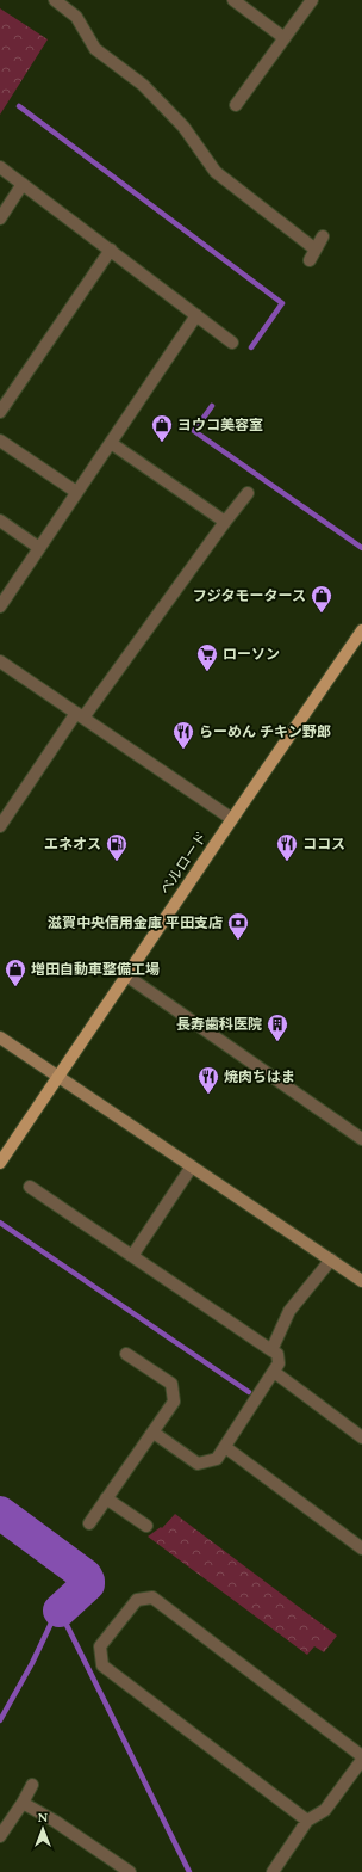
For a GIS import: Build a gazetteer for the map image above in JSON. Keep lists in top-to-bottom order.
{
  "streets": {
    "main road": ["ベルロード"]
  },
  "places": {
    "shop": ["ヨウコ美容室", "フジタモータース", "増田自動車整備工場"],
    "supermarket": ["ローソン"],
    "restaurant": ["らーめん チキン野郎", "ココス", "焼肉ちはま"],
    "fuel station": ["エネオス"],
    "bank": ["滋賀中央信用金庫 平田支店"],
    "building": ["長寿歯科医院"]
  },
  "north": "top"
}
